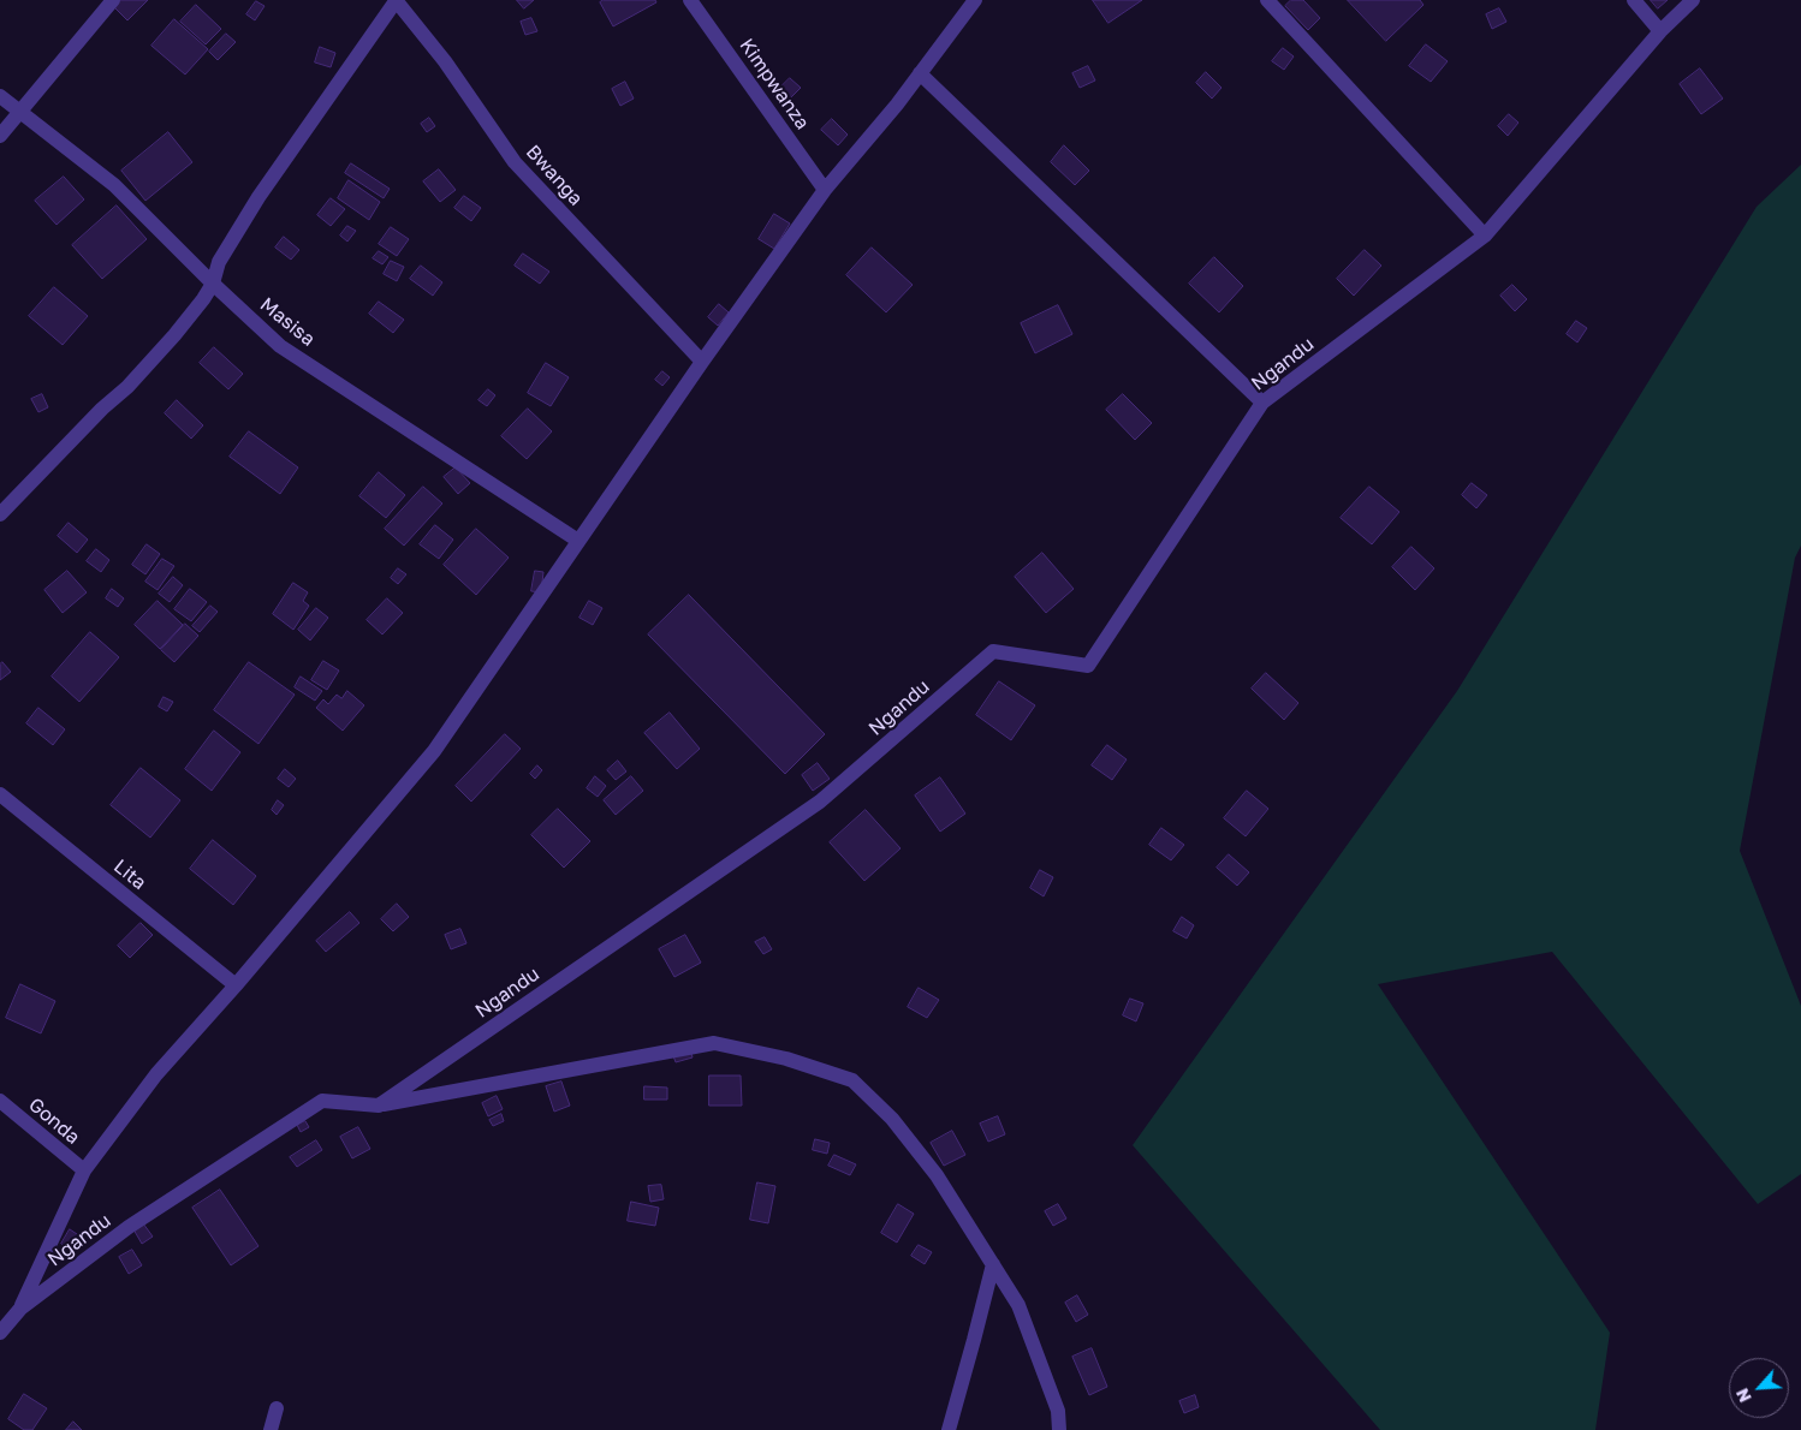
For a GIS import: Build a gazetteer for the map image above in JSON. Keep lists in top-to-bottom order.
{
  "streets": {
    "street": [
      "Kimpwanza",
      "Bwanga",
      "Masisa",
      "Ngandu",
      "Lita",
      "Gonda"
    ]
  },
  "north": "bottom left"
}
